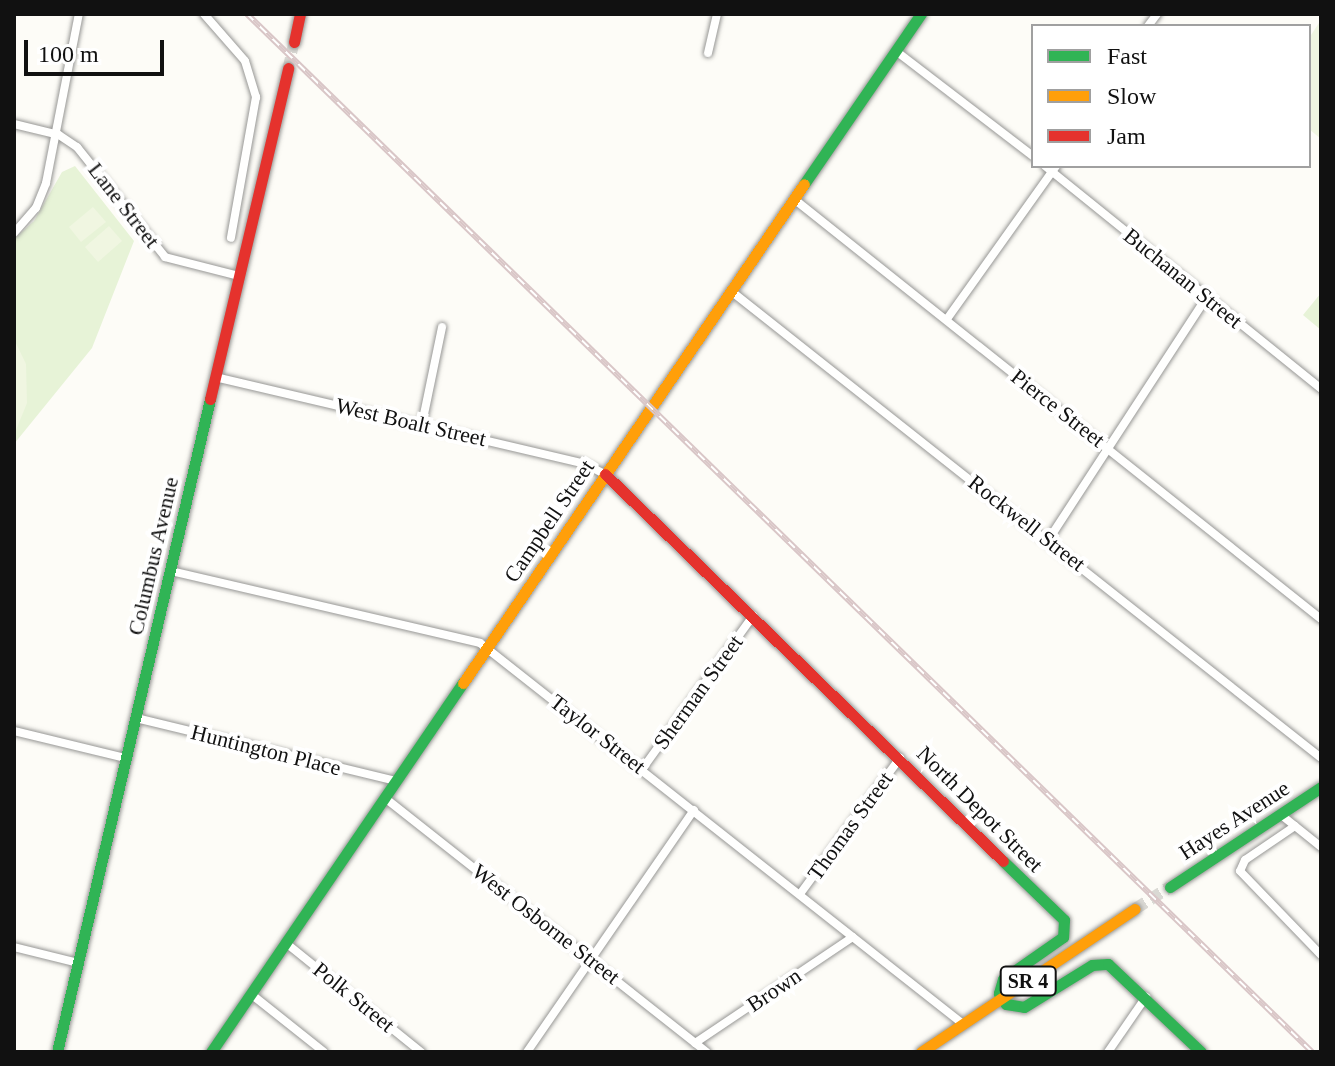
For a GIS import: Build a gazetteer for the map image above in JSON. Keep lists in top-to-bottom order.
{
  "streets": {
    "street": [
      "Lane Street",
      "Buchanan Street",
      "Pierce Street",
      "West Boalt Street",
      "Campbell Street",
      "Rockwell Street",
      "Columbus Avenue",
      "Sherman Street",
      "Taylor Street",
      "Huntington Place",
      "North Depot Street",
      "Hayes Avenue",
      "Thomas Street",
      "West Osborne Street",
      "SR 4",
      "Brown",
      "Polk Street"
    ]
  },
  "crossings": [
    ["Lane Street", "Columbus Avenue"],
    ["Pierce Street", "Campbell Street"],
    ["West Boalt Street", "Campbell Street"],
    ["West Boalt Street", "Columbus Avenue"],
    ["West Boalt Street", "North Depot Street"],
    ["Campbell Street", "Rockwell Street"],
    ["Campbell Street", "Taylor Street"],
    ["Campbell Street", "Huntington Place"],
    ["Campbell Street", "North Depot Street"],
    ["Campbell Street", "West Osborne Street"],
    ["Campbell Street", "Polk Street"],
    ["Columbus Avenue", "Taylor Street"],
    ["Columbus Avenue", "Huntington Place"],
    ["Sherman Street", "Taylor Street"],
    ["Sherman Street", "North Depot Street"],
    ["Taylor Street", "Thomas Street"],
    ["Taylor Street", "SR 4"],
    ["Taylor Street", "Brown"],
    ["North Depot Street", "Thomas Street"],
    ["North Depot Street", "SR 4"],
    ["West Osborne Street", "Brown"]
  ],
  "legend": ["Fast", "Slow", "Jam"],
  "scale_bar": "100 m"
}
